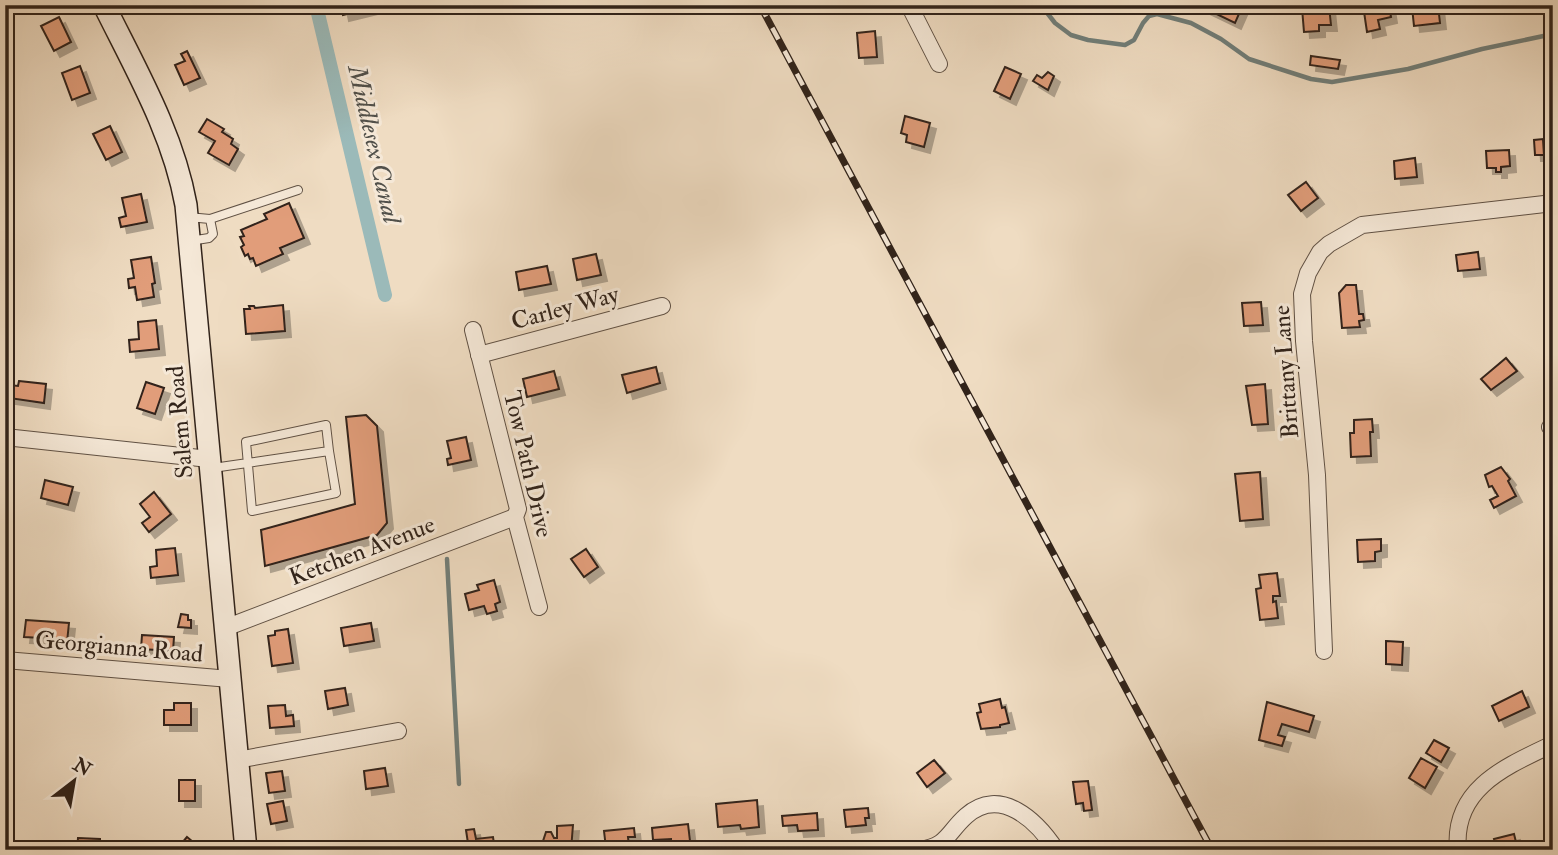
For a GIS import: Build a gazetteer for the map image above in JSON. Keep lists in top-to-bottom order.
{
  "streets": {
    "main road": ["Salem Road"],
    "street": [
      "Carley Way",
      "Brittany Lane",
      "Tow Path Drive",
      "Ketchen Avenue",
      "Georgianna Road"
    ]
  },
  "crossings": [
    ["Carley Way", "Tow Path Drive"],
    ["Salem Road", "Ketchen Avenue"],
    ["Salem Road", "Georgianna Road"],
    ["Tow Path Drive", "Ketchen Avenue"]
  ],
  "water": ["Middlesex Canal"],
  "north": "top right"
}
